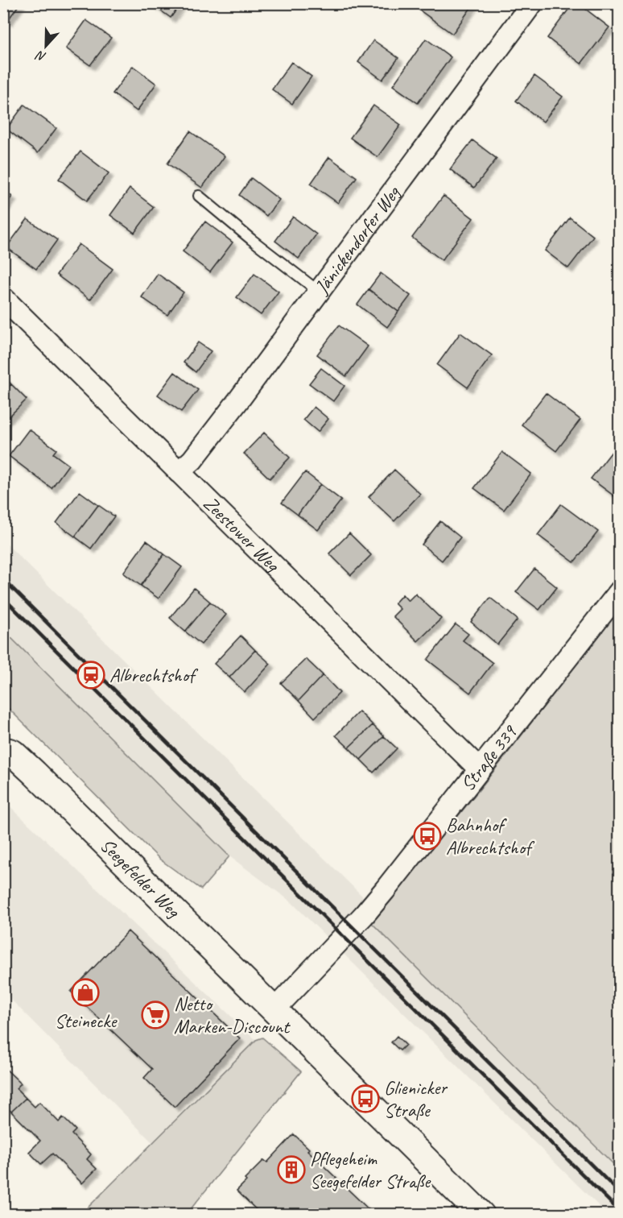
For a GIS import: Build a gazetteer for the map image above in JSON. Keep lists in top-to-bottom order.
{
  "streets": {
    "street": [
      "Jänickendorfer Weg",
      "Zeestower Weg",
      "Straße 339",
      "Seegefelder Weg"
    ]
  },
  "crossings": [
    ["Jänickendorfer Weg", "Zeestower Weg"],
    ["Zeestower Weg", "Straße 339"],
    ["Straße 339", "Seegefelder Weg"]
  ],
  "places": {
    "station": ["Albrechtshof"],
    "bus stop": ["Bahnhof Albrechtshof", "Glienicker Straße"],
    "shop": ["Steinecke"],
    "supermarket": ["Netto Marken-Discount"],
    "building": ["Pflegeheim Seegefelder Straße"]
  },
  "north": "bottom"
}
